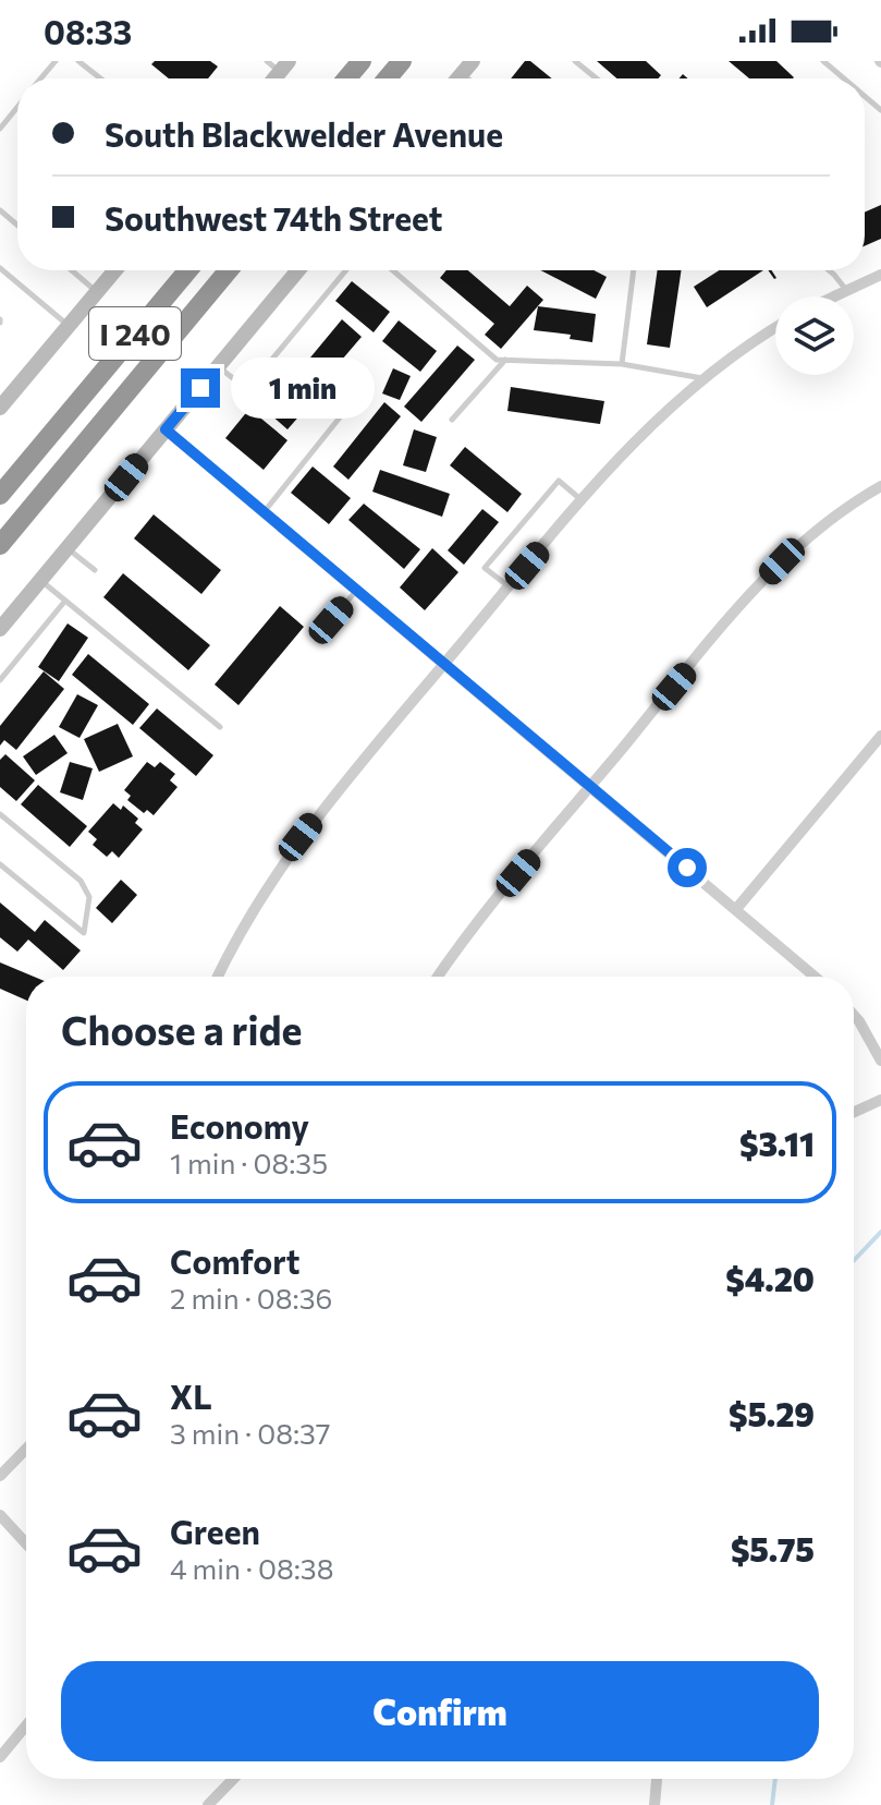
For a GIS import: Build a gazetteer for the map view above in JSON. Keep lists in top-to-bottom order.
{
  "streets": {
    "highway": ["I 240"]
  },
  "page": {
    "status": "08:33",
    "banner": ["South Blackwelder Avenue", "Southwest 74th Street"],
    "bubble": "1 min",
    "heading": "Choose a ride",
    "list": [
      {
        "name": "Economy",
        "note": "1 min · 08:35",
        "value": "$3.11"
      },
      {
        "name": "Comfort",
        "note": "2 min · 08:36",
        "value": "$4.20"
      },
      {
        "name": "XL",
        "note": "3 min · 08:37",
        "value": "$5.29"
      },
      {
        "name": "Green",
        "note": "4 min · 08:38",
        "value": "$5.75"
      }
    ],
    "buttons": "Confirm"
  }
}
